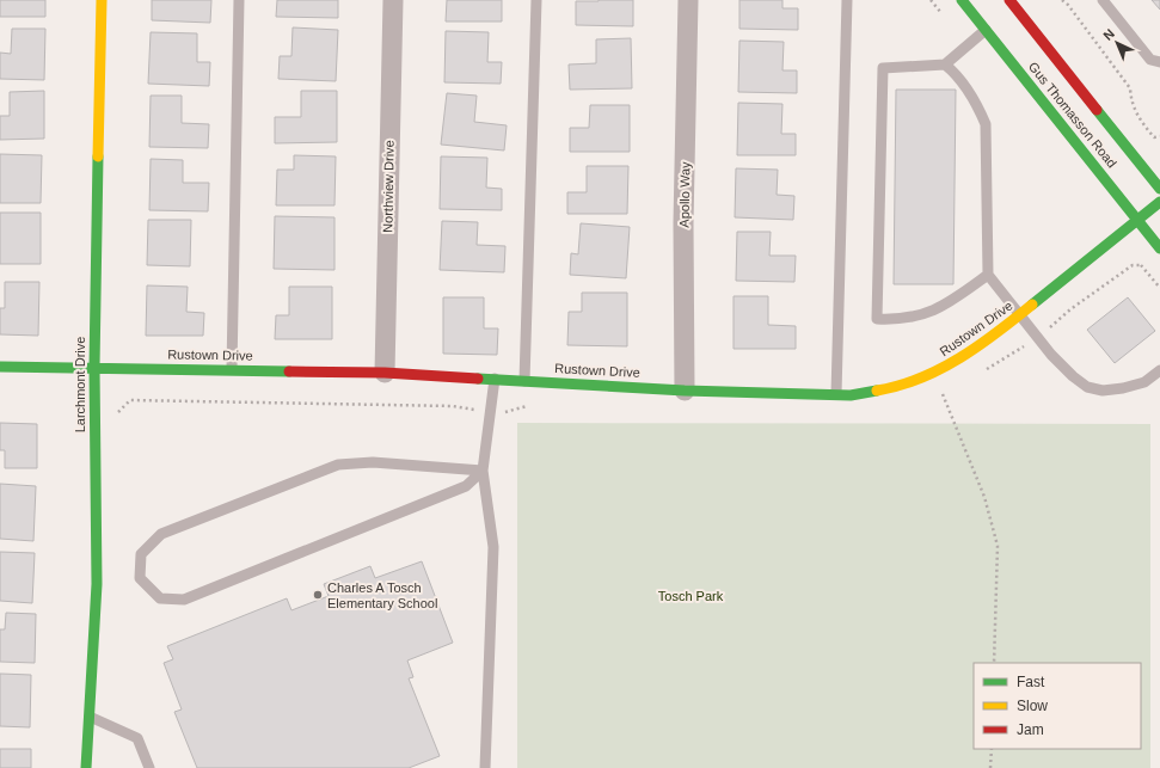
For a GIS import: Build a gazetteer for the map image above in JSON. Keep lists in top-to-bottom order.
{
  "streets": {
    "street": [
      "Gus Thomasson Road",
      "Northview Drive",
      "Apollo Way",
      "Rustown Drive",
      "Larchmont Drive"
    ]
  },
  "crossings": [
    ["Gus Thomasson Road", "Rustown Drive"],
    ["Northview Drive", "Rustown Drive"],
    ["Apollo Way", "Rustown Drive"],
    ["Rustown Drive", "Larchmont Drive"]
  ],
  "parks": ["Tosch Park"],
  "places": ["Charles A Tosch Elementary School"],
  "legend": ["Fast", "Slow", "Jam"],
  "north": "top left"
}
